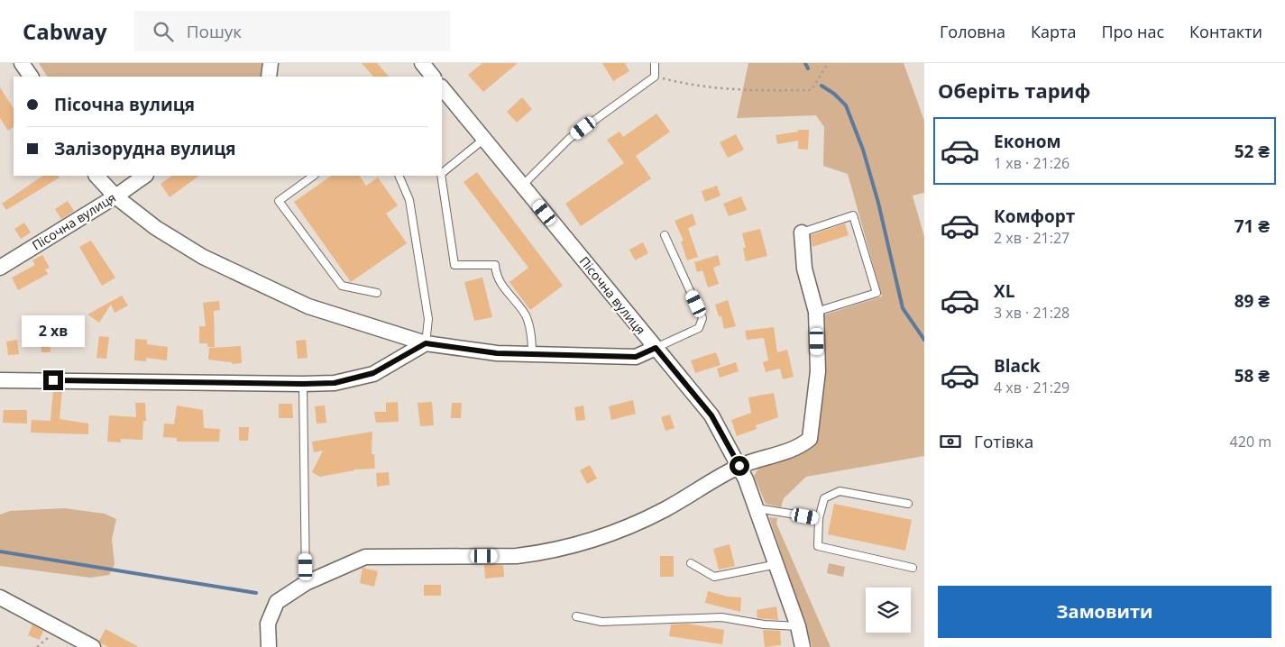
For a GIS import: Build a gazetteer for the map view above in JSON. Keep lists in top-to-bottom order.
{
  "streets": {
    "street": ["Пісочна вулиця"]
  },
  "page": {
    "header": "Cabway",
    "search": "Пошук",
    "nav": [
      "Головна",
      "Карта",
      "Про нас",
      "Контакти"
    ],
    "heading": "Оберіть тариф",
    "banner": ["Пісочна вулиця", "Залізорудна вулиця"],
    "list": [
      {
        "name": "Економ",
        "note": "1 хв · 21:26",
        "value": "52 ₴"
      },
      {
        "name": "Комфорт",
        "note": "2 хв · 21:27",
        "value": "71 ₴"
      },
      {
        "name": "XL",
        "note": "3 хв · 21:28",
        "value": "89 ₴"
      },
      {
        "name": "Black",
        "note": "4 хв · 21:29",
        "value": "58 ₴"
      }
    ],
    "bubble": "2 хв",
    "pay": ["Готівка", "420 m"],
    "buttons": "Замовити"
  }
}
